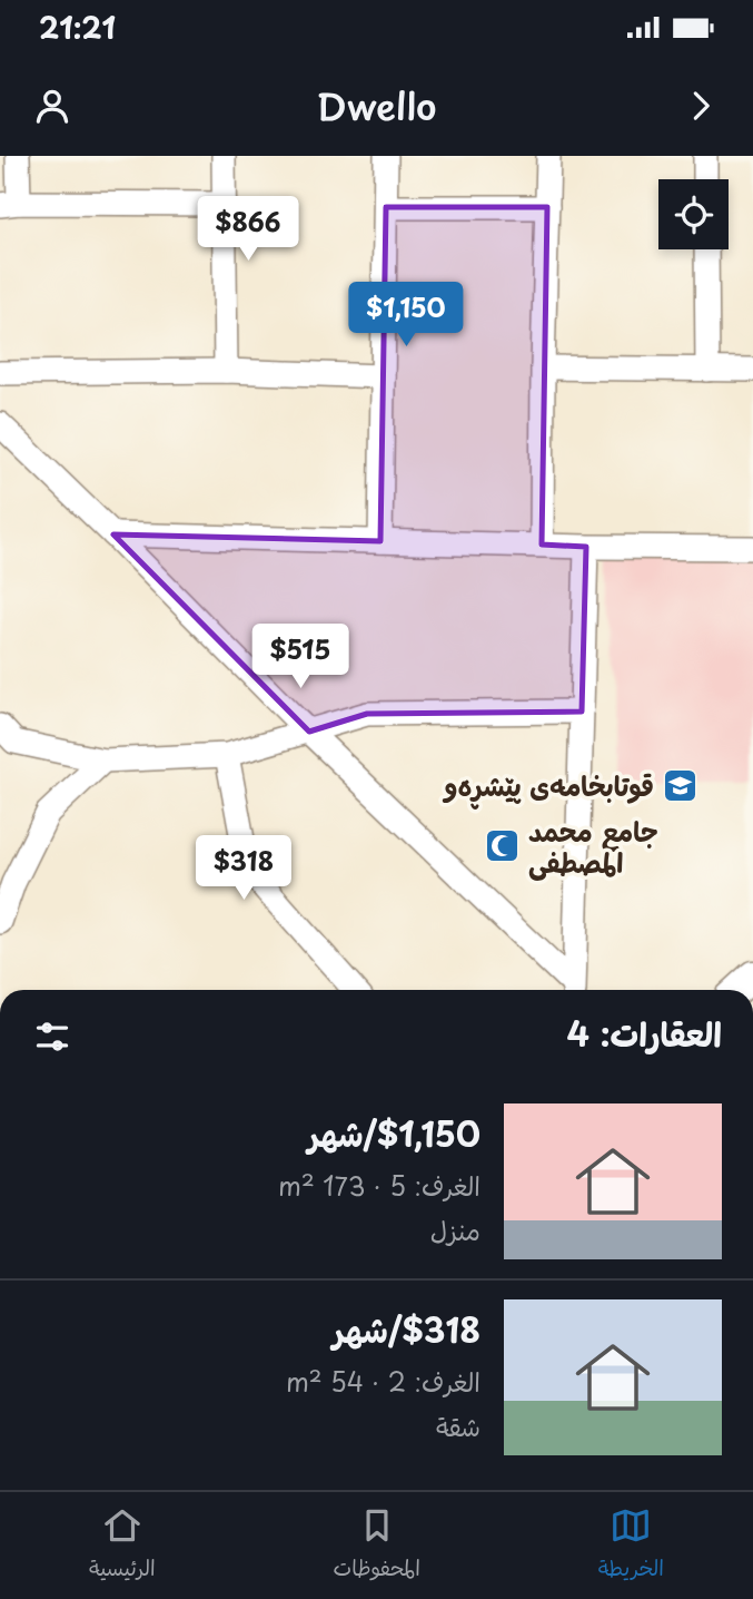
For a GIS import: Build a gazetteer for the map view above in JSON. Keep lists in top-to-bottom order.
{
  "places": {
    "school or university": ["قوتابخامەی پێشڕەو"],
    "mosque": ["جامع محمد المصطفى"]
  },
  "page": {
    "status": "21:21",
    "header": "Dwello",
    "price": [
      "$866",
      "$1,150",
      "$515",
      "$318"
    ],
    "heading": "العقارات: 4",
    "list": [
      {
        "name": "$1,150/شهر",
        "note": "الغرف: 5 · 173 m² · منزل"
      },
      {
        "name": "$318/شهر",
        "note": "الغرف: 2 · 54 m² · شقة"
      }
    ],
    "tabs": ["الخريطة", "المحفوظات", "الرئيسية"]
  }
}
